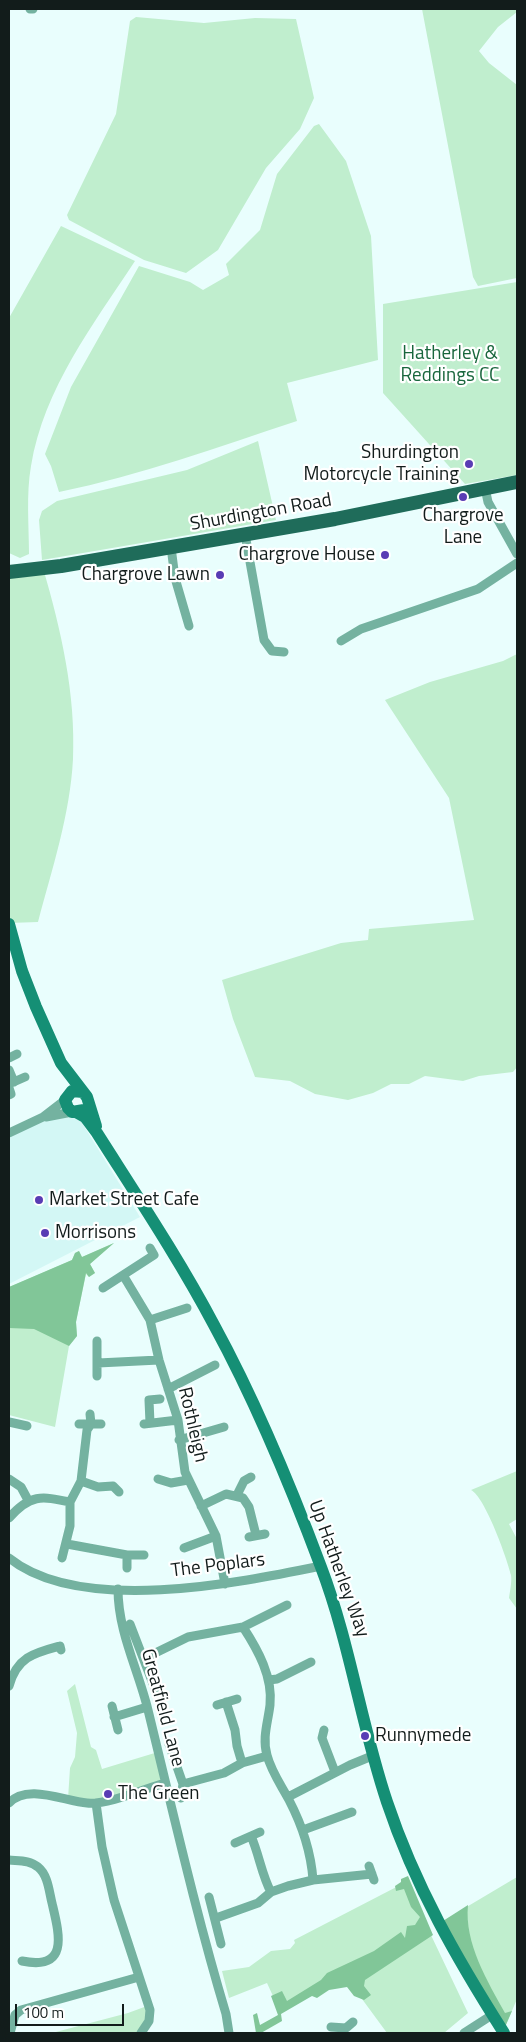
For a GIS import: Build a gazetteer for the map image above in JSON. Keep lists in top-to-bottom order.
{
  "streets": {
    "main road": ["Shurdington Road"],
    "street": [
      "Rothleigh",
      "The Poplars",
      "Up Hatherley Way",
      "Greatfield Lane"
    ]
  },
  "crossings": [
    ["Rothleigh", "The Poplars"],
    ["The Poplars", "Up Hatherley Way"],
    ["The Poplars", "Greatfield Lane"]
  ],
  "parks": ["Hatherley & Reddings CC"],
  "places": [
    "Shurdington Motorcycle Training",
    "Chargrove Lane",
    "Chargrove House",
    "Chargrove Lawn",
    "Market Street Cafe",
    "Morrisons",
    "Runnymede",
    "The Green"
  ],
  "scale_bar": "100 m"
}
